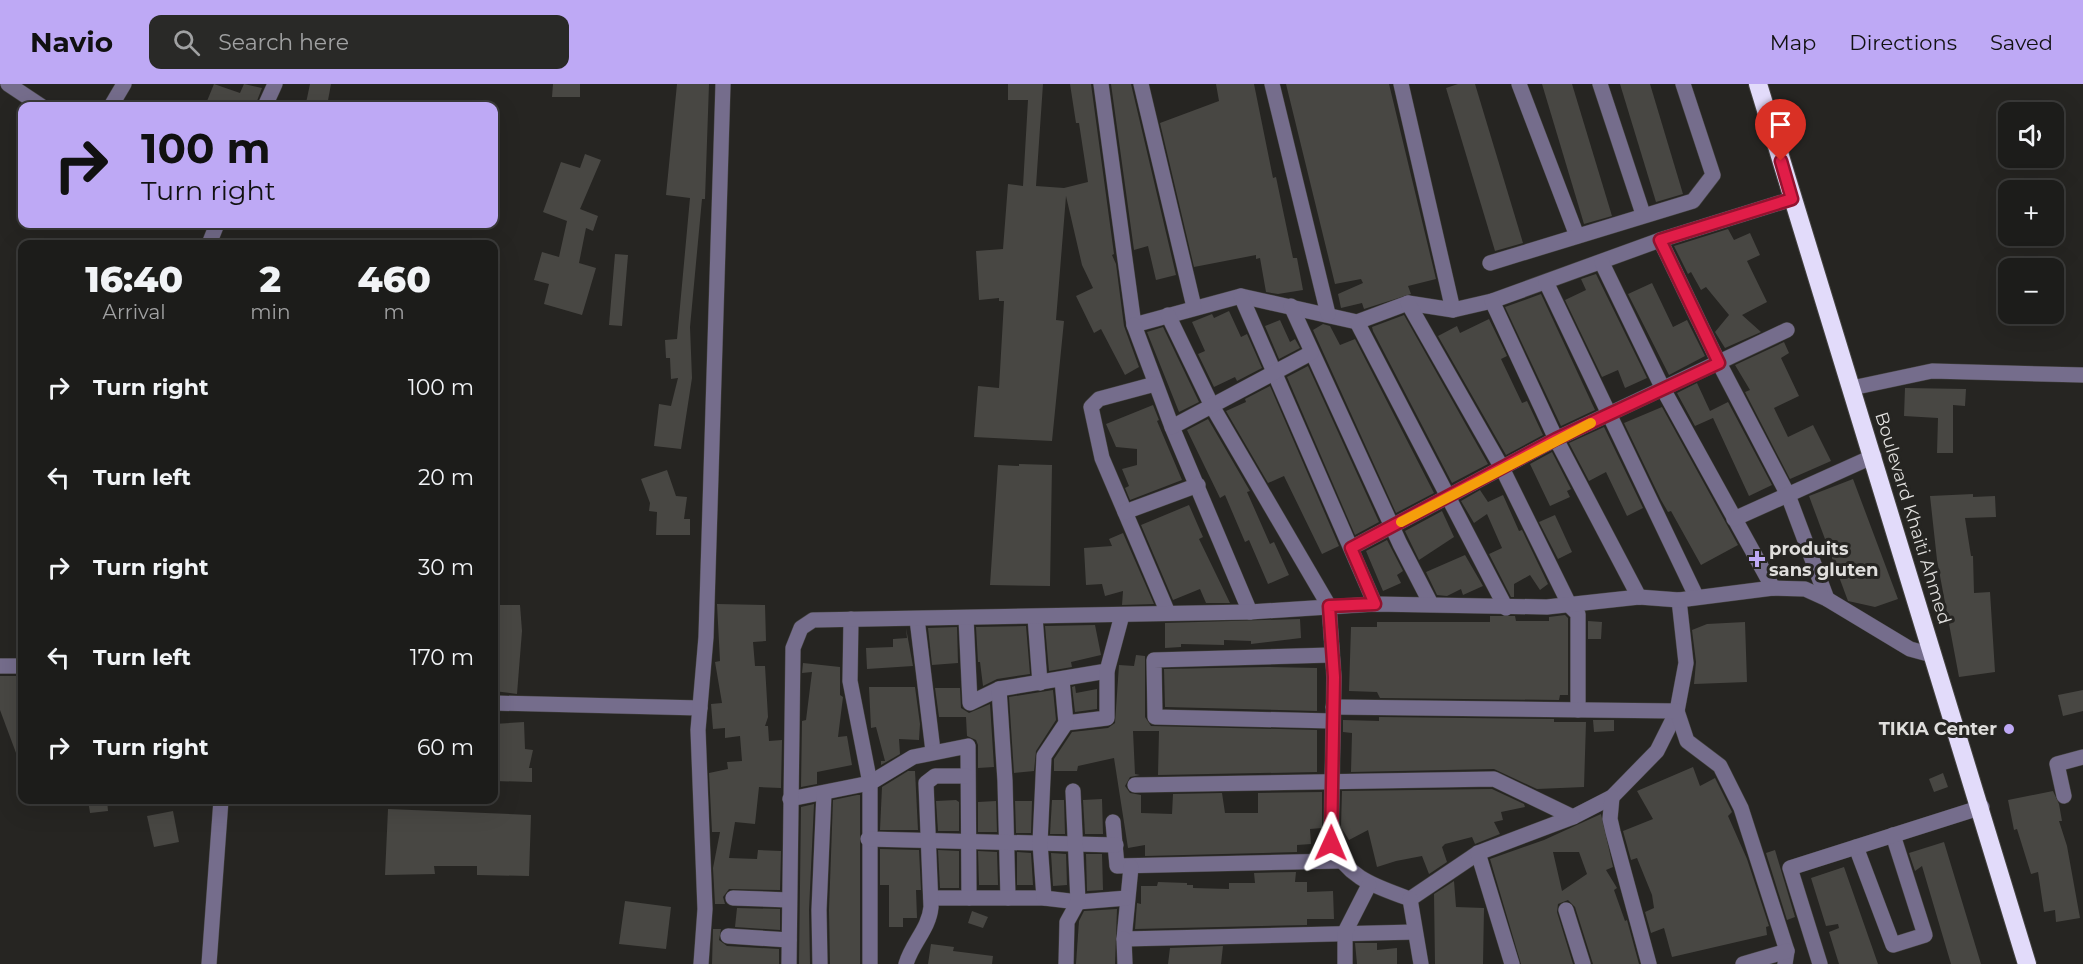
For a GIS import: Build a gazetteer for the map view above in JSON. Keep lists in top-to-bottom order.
{
  "streets": {
    "highway": ["Boulevard Khaiti Ahmed"]
  },
  "places": {
    "health": ["produits sans gluten"],
    "other": ["TIKIA Center"]
  },
  "page": {
    "header": "Navio",
    "search": "Search here",
    "nav": ["Map", "Directions", "Saved"],
    "map_buttons": ["+", "−"],
    "turn": ["100 m", "Turn right"],
    "eta": [
      "16:40",
      "Arrival",
      "2",
      "min",
      "460",
      "m"
    ],
    "list": [
      {
        "name": "Turn right",
        "value": "100 m"
      },
      {
        "name": "Turn left",
        "value": "20 m"
      },
      {
        "name": "Turn right",
        "value": "30 m"
      },
      {
        "name": "Turn left",
        "value": "170 m"
      },
      {
        "name": "Turn right",
        "value": "60 m"
      }
    ]
  }
}
